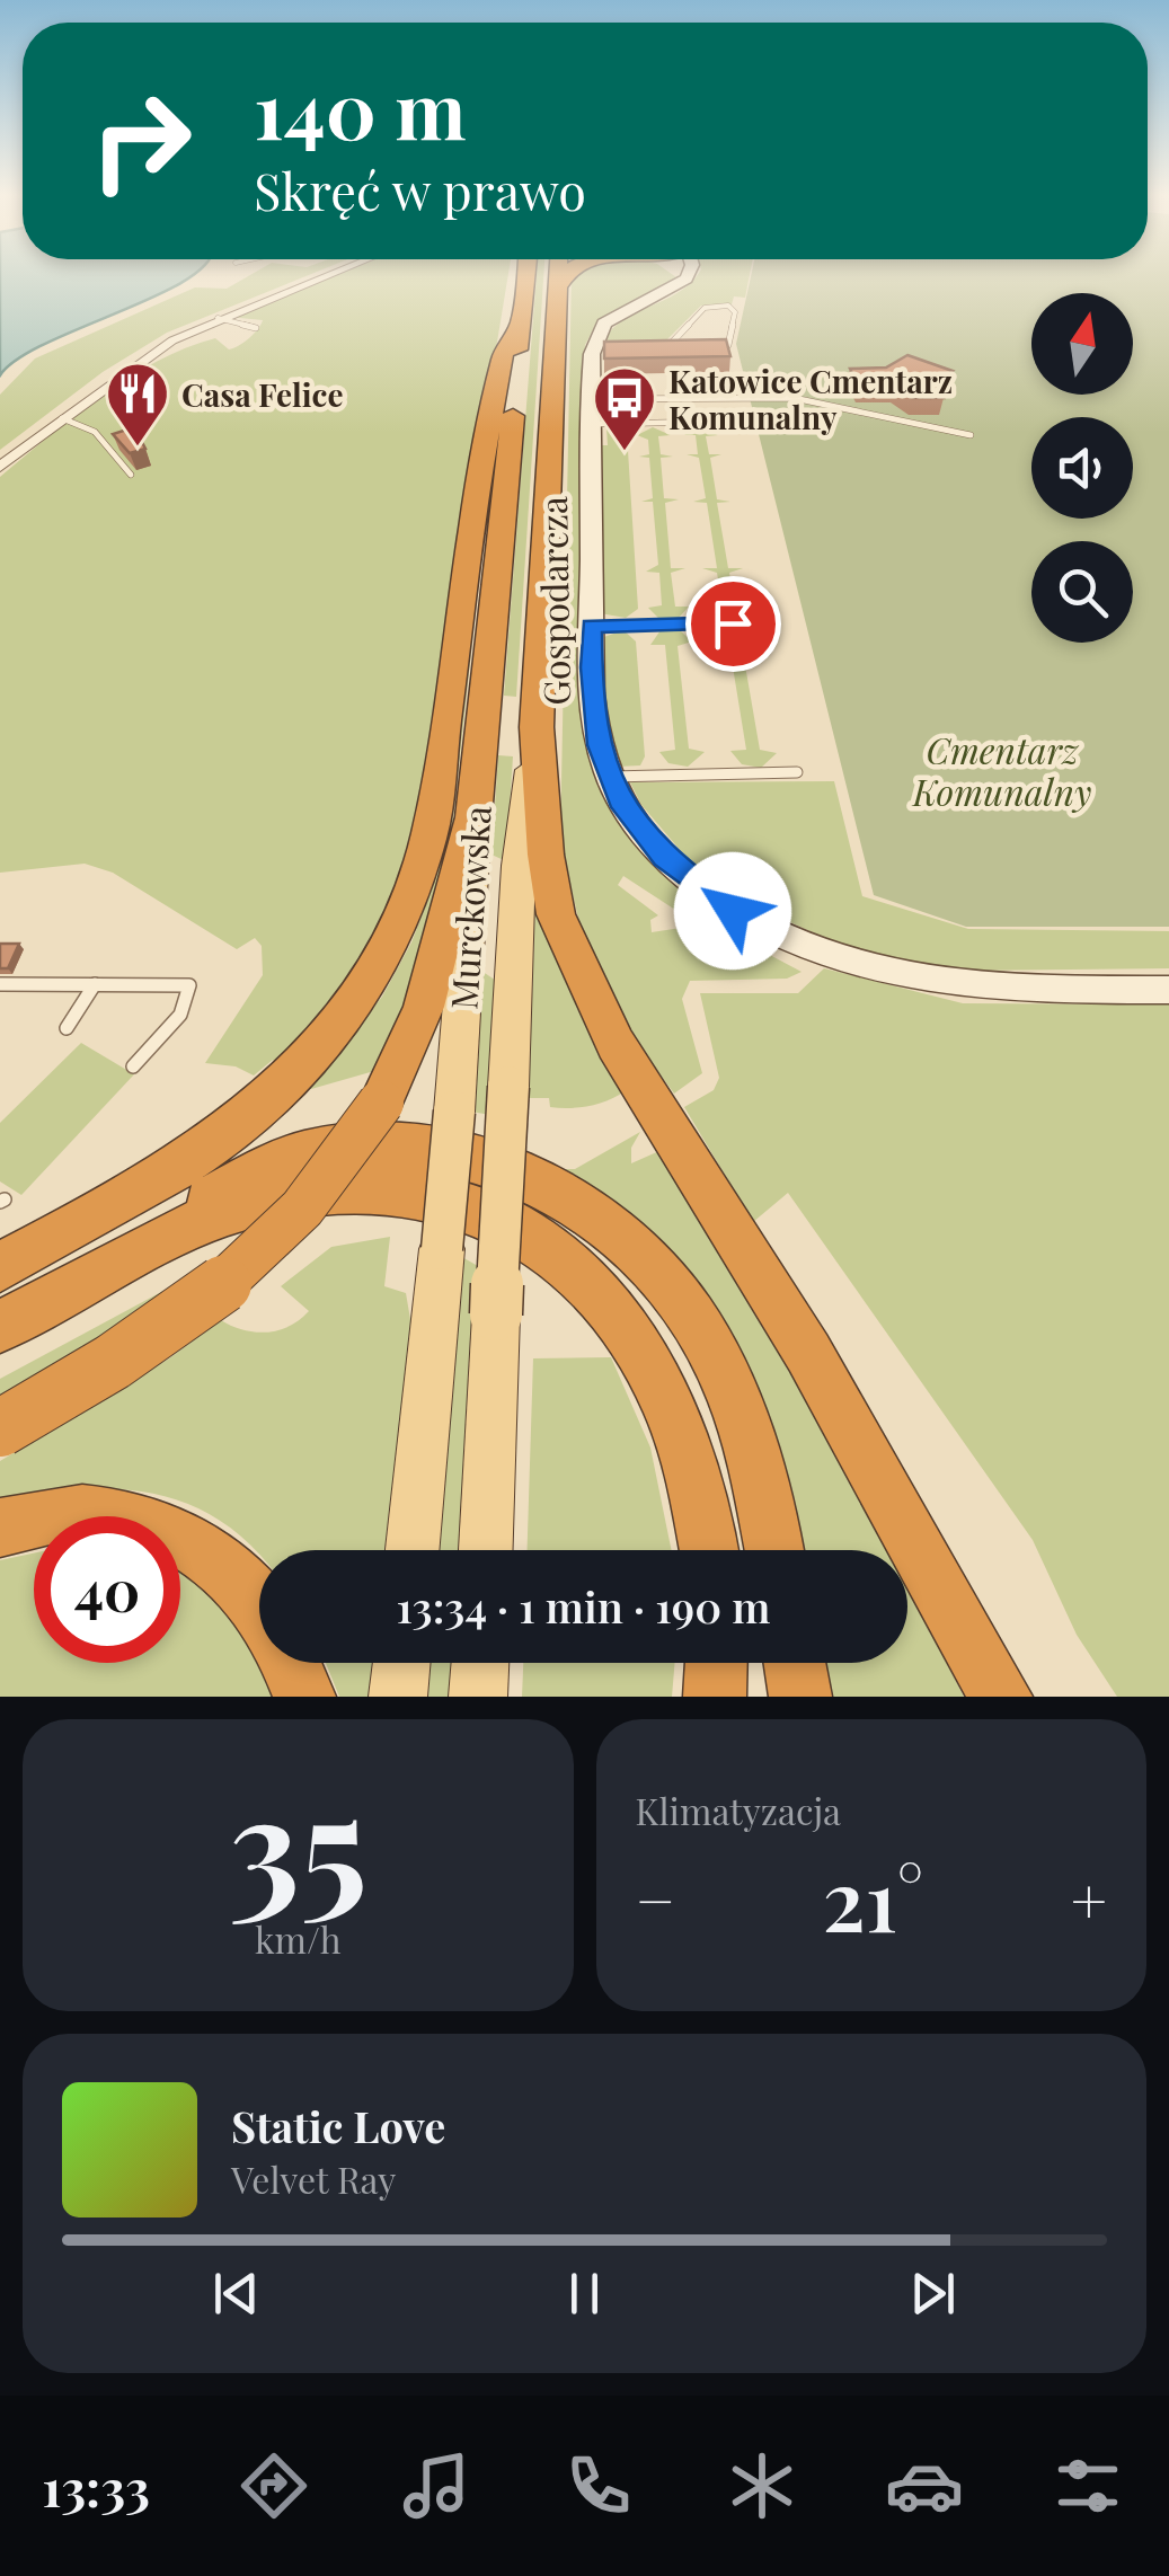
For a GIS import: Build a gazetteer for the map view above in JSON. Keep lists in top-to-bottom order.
{
  "streets": {
    "highway": ["Murckowska"],
    "street": ["Gospodarcza"]
  },
  "parks": ["Cmentarz Komunalny"],
  "places": {
    "restaurant": ["Casa Felice"],
    "bus stop": ["Katowice Cmentarz Komunalny"]
  },
  "north": "top",
  "page": {
    "turn": ["140 m", "Skręć w prawo"],
    "limit": "40",
    "trip": "13:34 · 1 min · 190 m",
    "tile": [
      ["35", "km/h"],
      "Klimatyzacja"
    ],
    "heat": ["−", "21°", "+"],
    "song": ["Static Love", "Velvet Ray"],
    "tabs": "13:33"
  }
}
